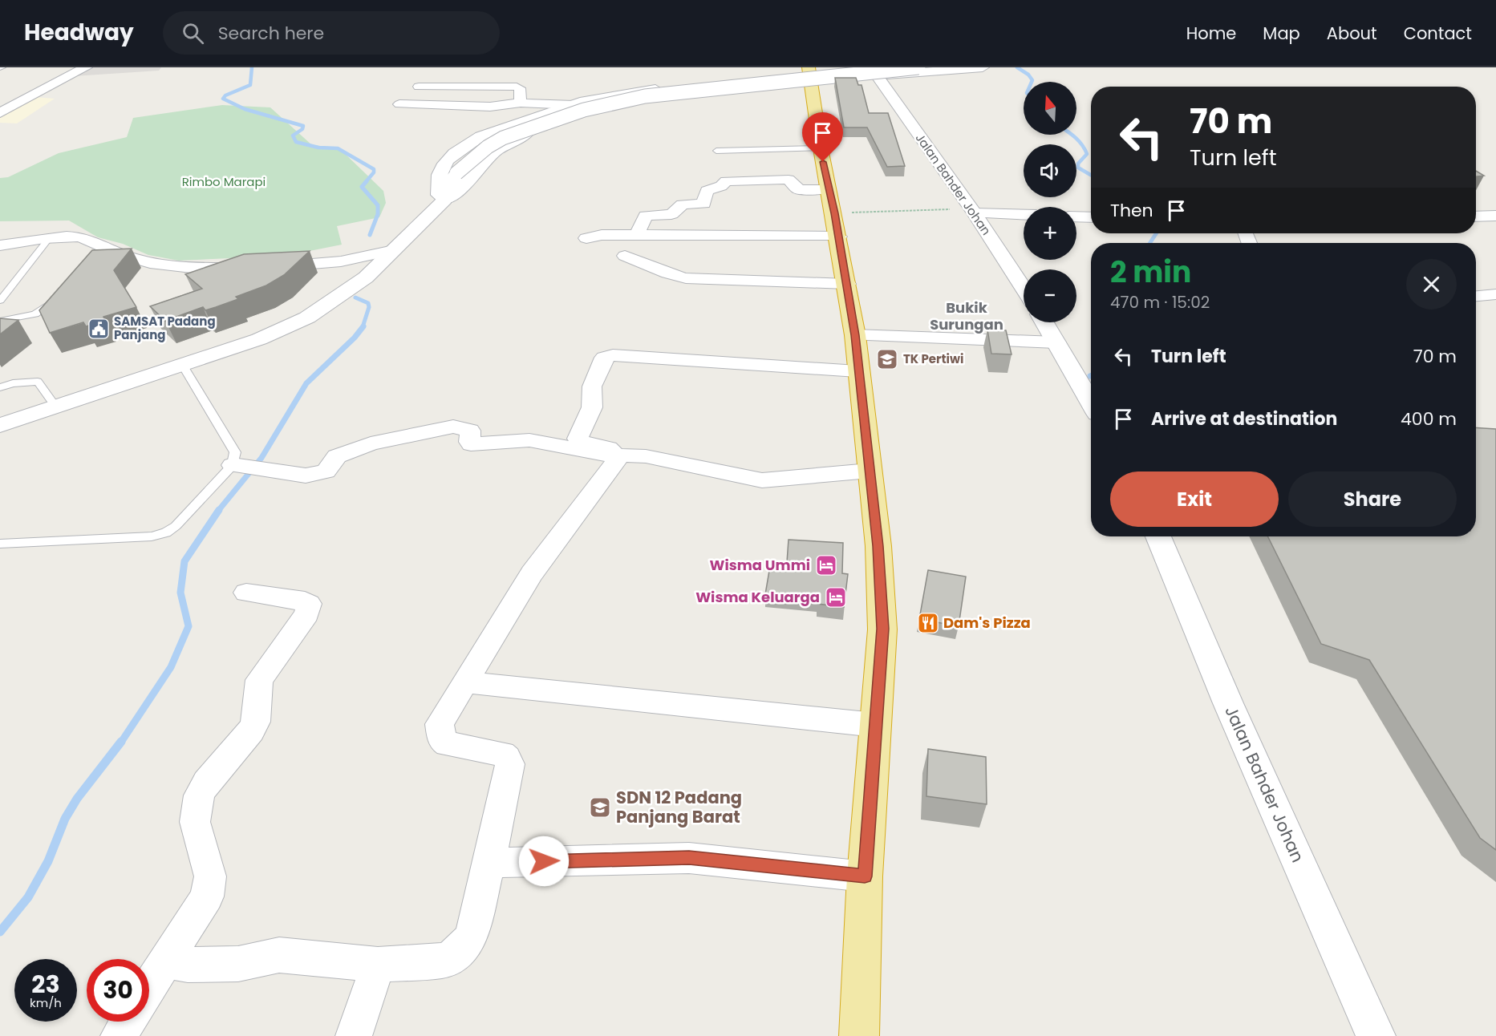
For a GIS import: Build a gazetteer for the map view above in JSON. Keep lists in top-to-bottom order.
{
  "streets": {
    "main road": ["Jalan Bahder Johan"]
  },
  "districts": ["Bukik Surungan"],
  "parks": ["Rimbo Marapi"],
  "places": {
    "public building": ["SAMSAT Padang Panjang"],
    "school or university": ["TK Pertiwi", "SDN 12 Padang Panjang Barat"],
    "hotel": ["Wisma Ummi", "Wisma Keluarga"],
    "restaurant": ["Dam's Pizza"]
  },
  "north": "top",
  "page": {
    "header": "Headway",
    "search": "Search here",
    "nav": [
      "Home",
      "Map",
      "About",
      "Contact"
    ],
    "map_buttons": ["+", "−"],
    "turn": ["70 m", "Turn left"],
    "then": "Then",
    "heading": ["2 min", "470 m · 15:02"],
    "list": [
      {
        "name": "Turn left",
        "value": "70 m"
      },
      {
        "name": "Arrive at destination",
        "value": "400 m"
      }
    ],
    "buttons": ["Exit", "Share"],
    "speed": "23 km/h",
    "limit": "30"
  }
}
